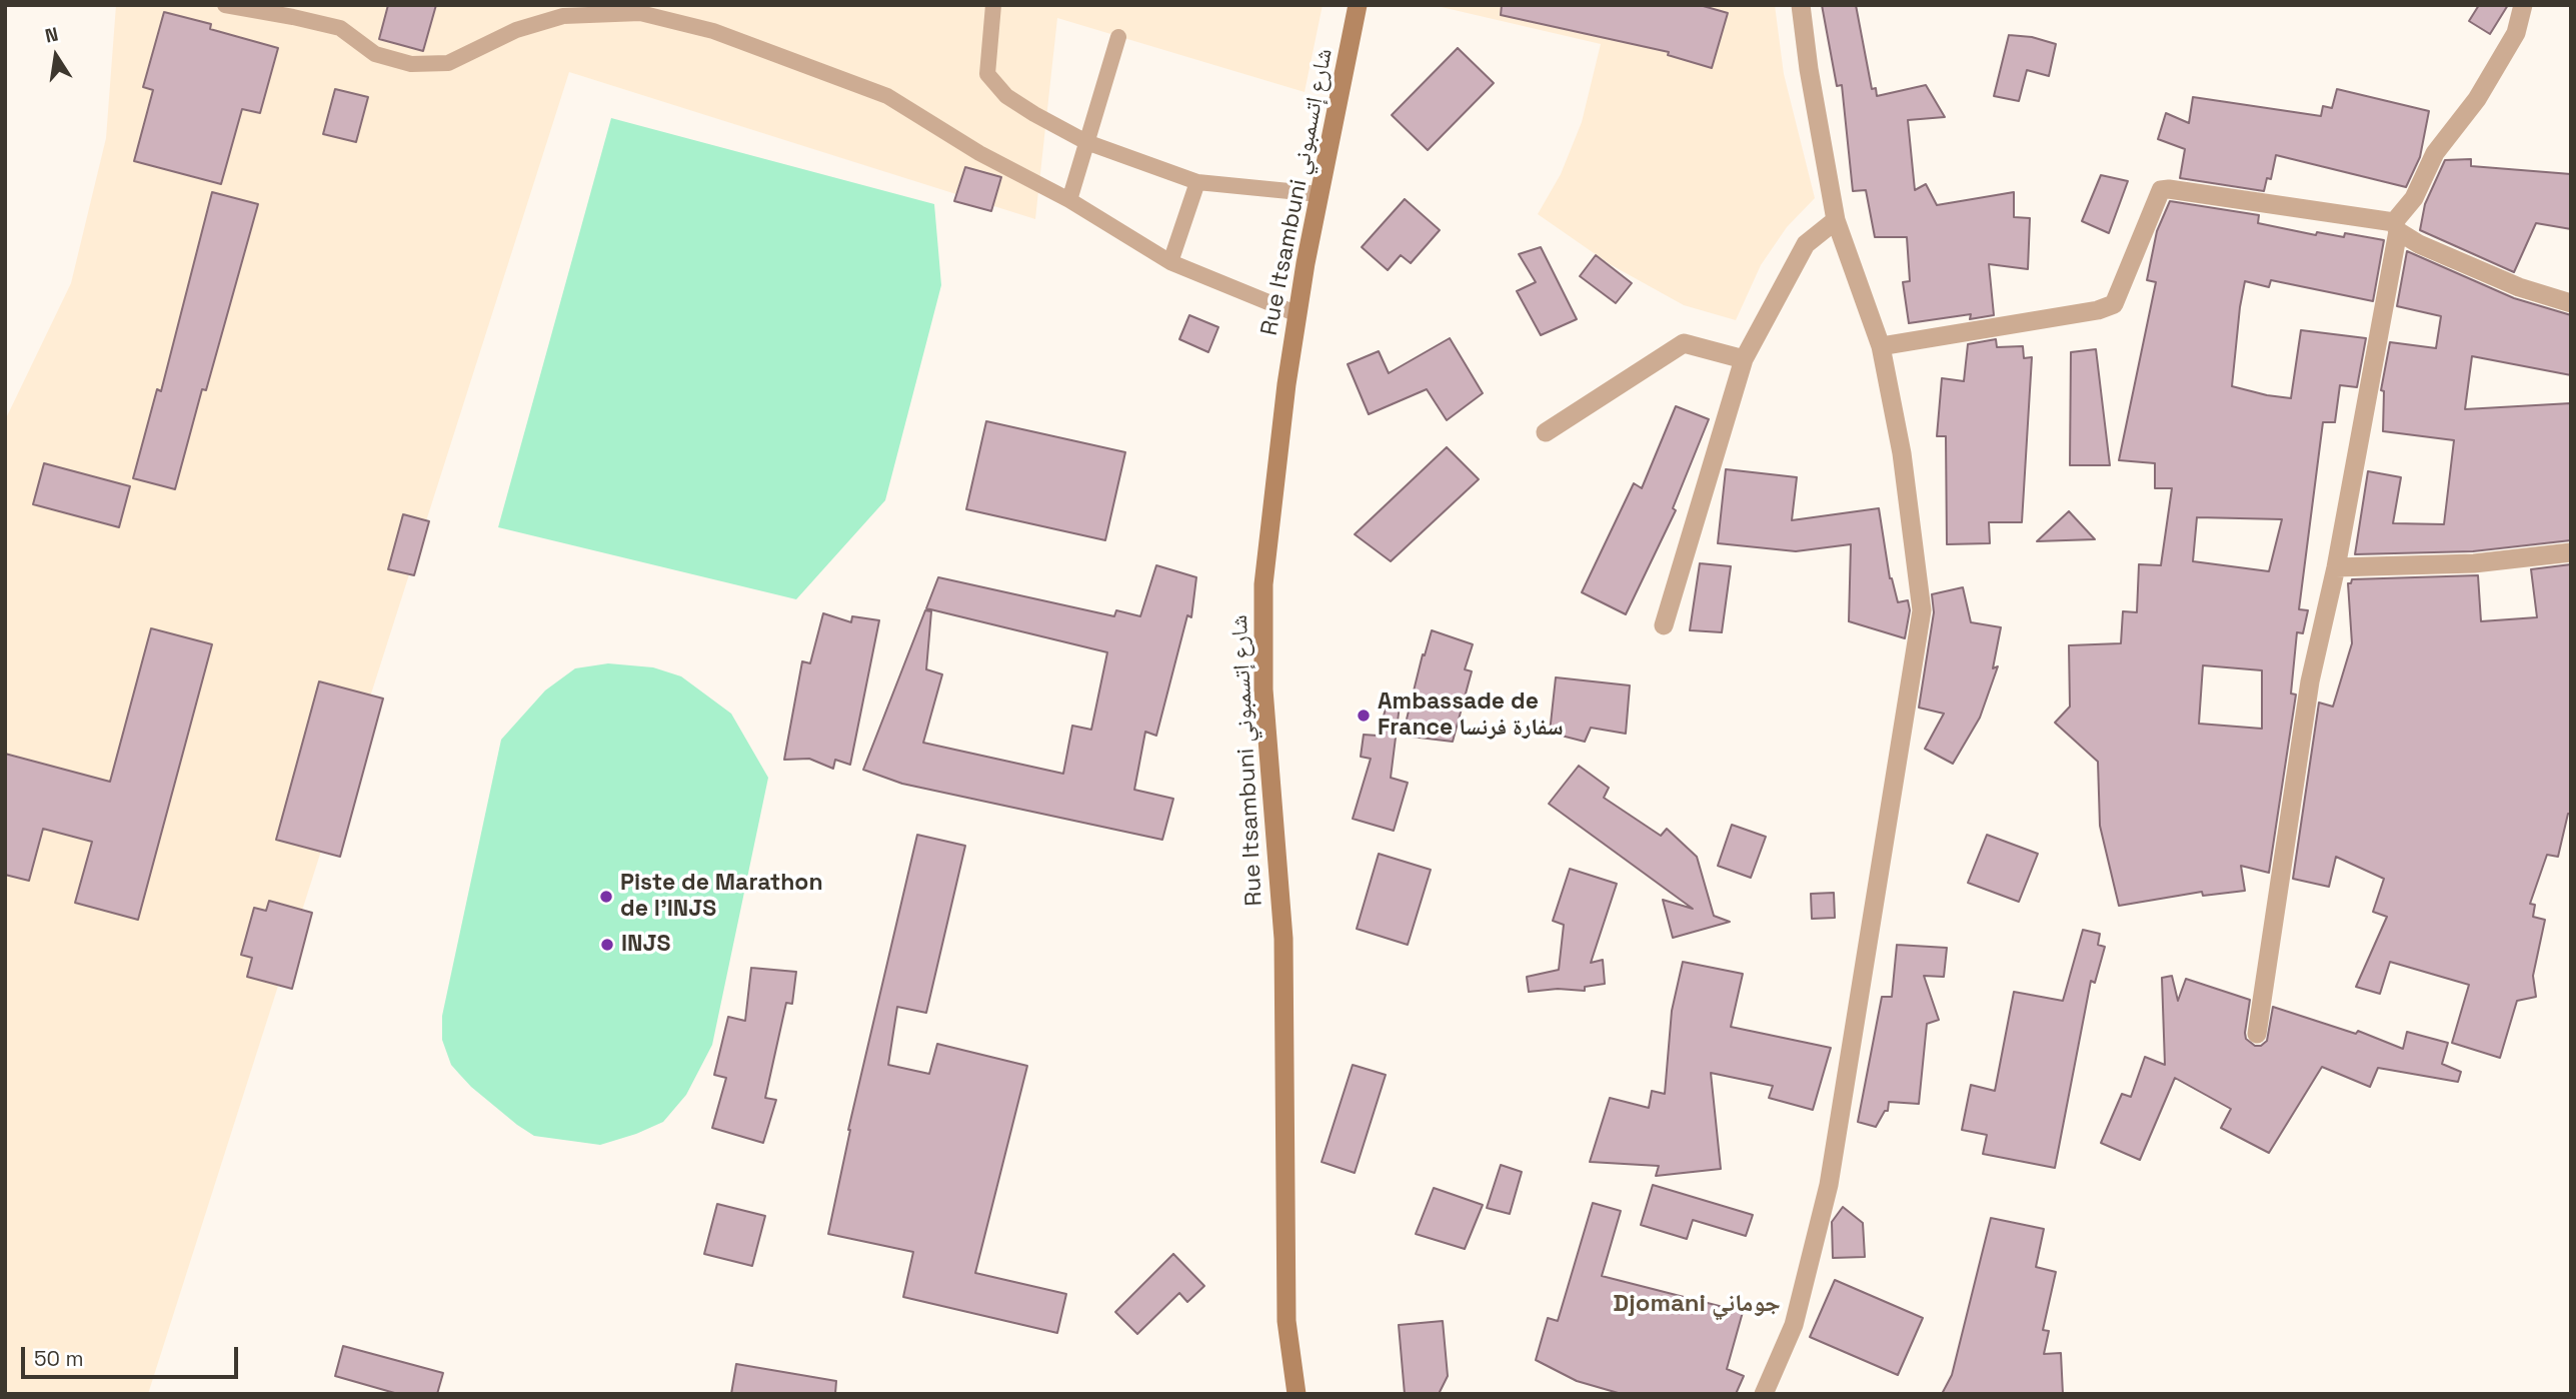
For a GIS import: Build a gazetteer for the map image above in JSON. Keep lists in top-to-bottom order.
{
  "streets": {
    "main road": ["Rue Itsambuni شارع إتسمبوني"]
  },
  "districts": ["Djomani جوماني"],
  "places": ["Ambassade de France سفارة فرنسا", "Piste de Marathon de l'INJS", "INJS"],
  "scale_bar": "50 m",
  "north": "top"
}
